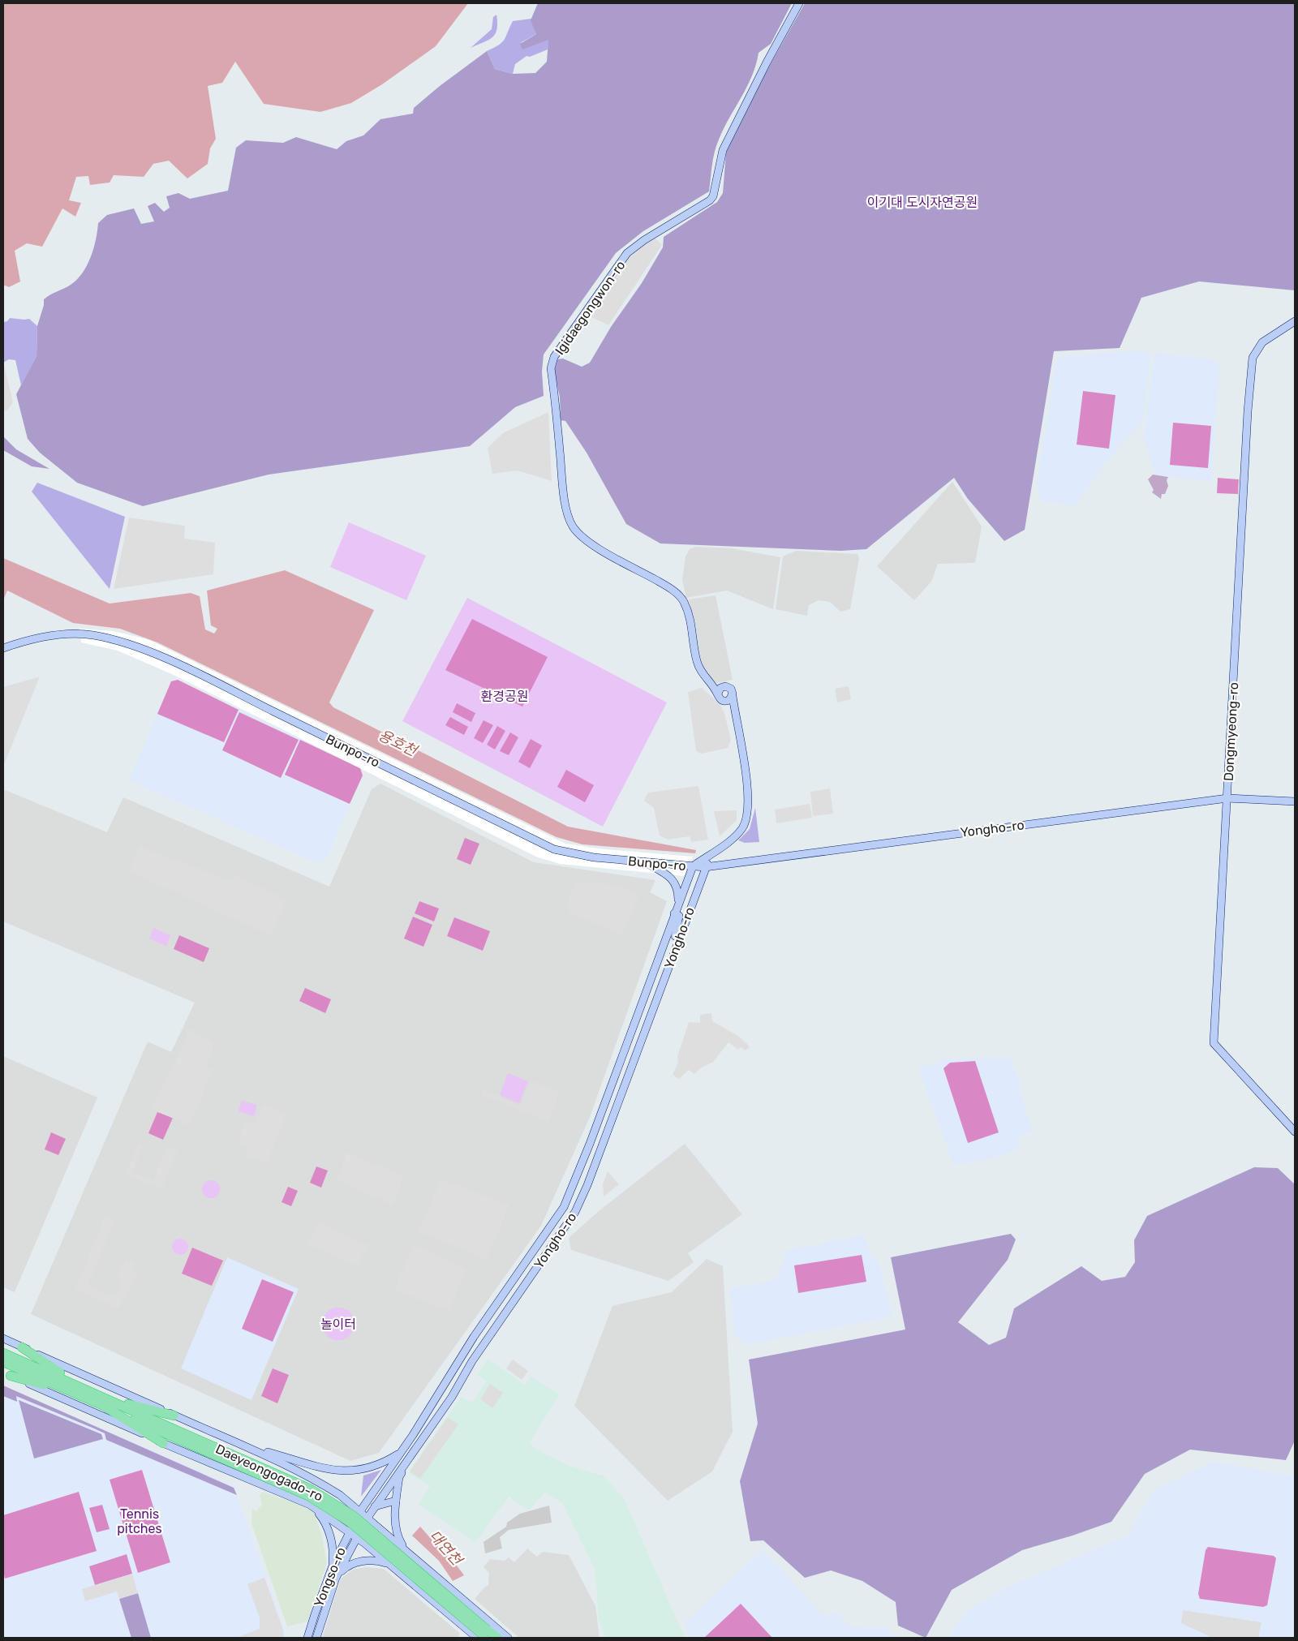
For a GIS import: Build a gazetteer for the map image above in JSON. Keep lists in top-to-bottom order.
{
  "streets": {
    "highway": ["Daeyeongogado-ro"],
    "main road": [
      "Igidaegongwon-ro",
      "Dongmyeong-ro",
      "Bunpo-ro",
      "Yongho-ro",
      "Yongso-ro"
    ]
  },
  "crossings": [
    ["Igidaegongwon-ro", "Bunpo-ro"],
    ["Igidaegongwon-ro", "Yongho-ro"],
    ["Dongmyeong-ro", "Yongho-ro"],
    ["Bunpo-ro", "Yongho-ro"],
    ["Yongho-ro", "Yongso-ro"]
  ],
  "water": ["용호천", "대연천"],
  "parks": [
    "이기대 도시자연공원",
    "환경공원",
    "놀이터",
    "Tennis pitches"
  ]
}
